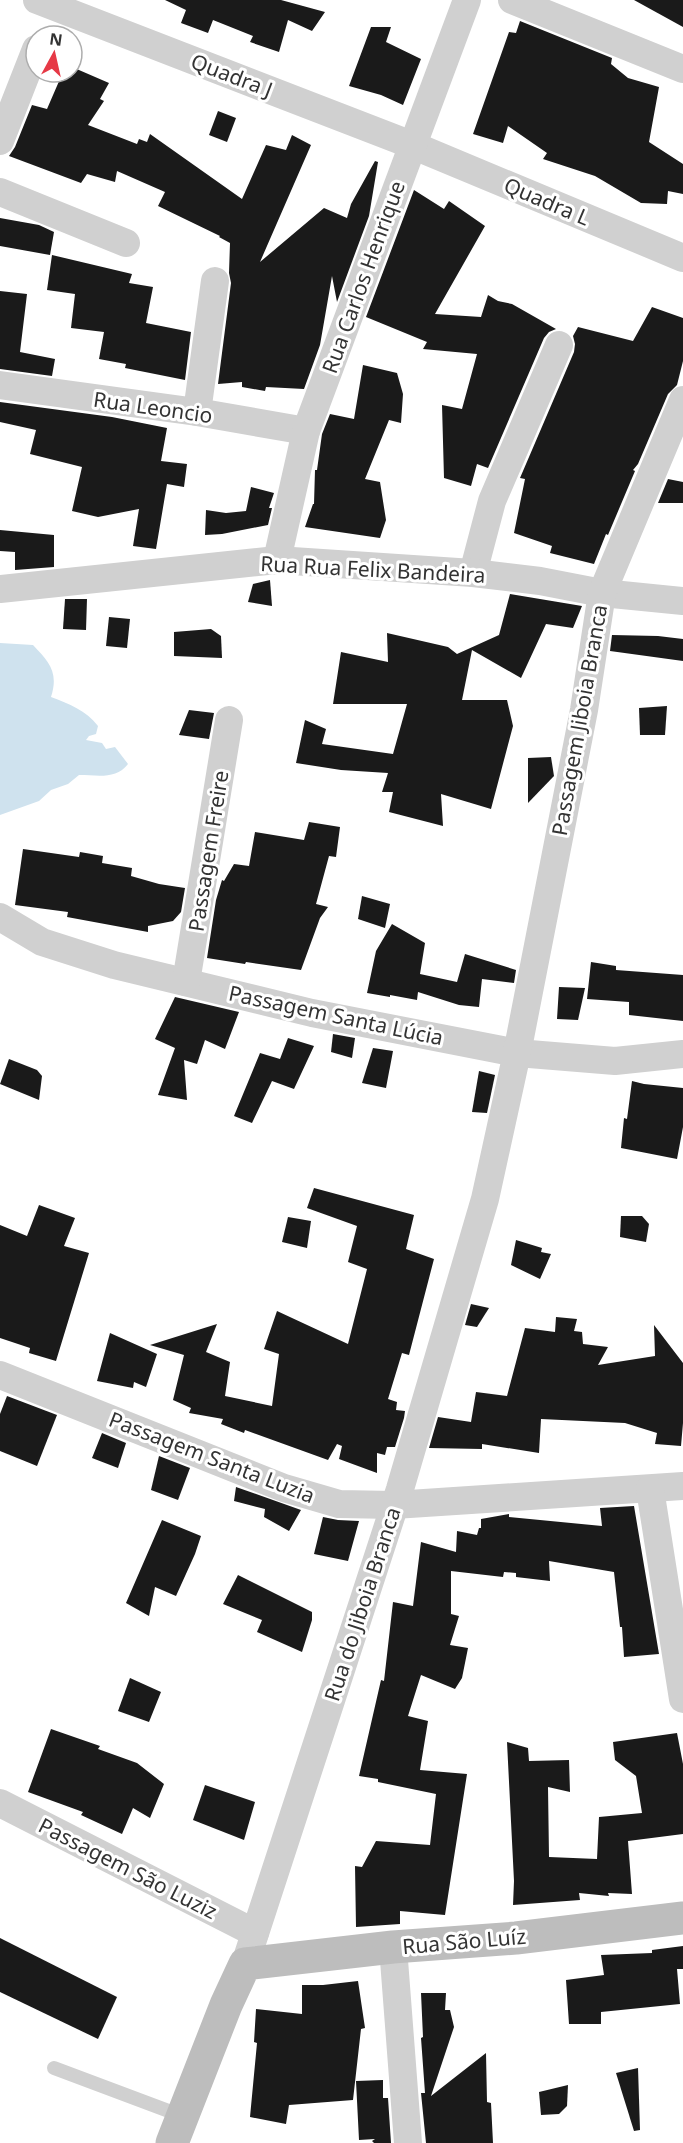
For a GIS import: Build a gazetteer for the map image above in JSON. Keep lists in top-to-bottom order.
{
  "streets": {
    "main road": ["Rua do Jiboia Branca", "Rua São Luíz"],
    "street": [
      "Quadra J",
      "Quadra L",
      "Rua Carlos Henrique",
      "Rua Leoncio",
      "Rua Rua Felix Bandeira",
      "Passagem Jiboia Branca",
      "Passagem Freire",
      "Passagem Santa Lúcia",
      "Passagem Santa Luzia",
      "Passagem São Luziz"
    ]
  },
  "crossings": [
    ["Quadra J", "Quadra L"],
    ["Quadra J", "Rua Carlos Henrique"],
    ["Quadra L", "Rua Carlos Henrique"],
    ["Rua Carlos Henrique", "Rua Leoncio"],
    ["Rua Carlos Henrique", "Rua Rua Felix Bandeira"],
    ["Rua Rua Felix Bandeira", "Passagem Jiboia Branca"],
    ["Passagem Jiboia Branca", "Passagem Santa Lúcia"],
    ["Passagem Jiboia Branca", "Rua do Jiboia Branca"],
    ["Passagem Freire", "Passagem Santa Lúcia"],
    ["Passagem Santa Lúcia", "Rua do Jiboia Branca"],
    ["Passagem Santa Luzia", "Rua do Jiboia Branca"],
    ["Rua do Jiboia Branca", "Passagem São Luziz"],
    ["Rua do Jiboia Branca", "Rua São Luíz"]
  ],
  "north": "top"
}
